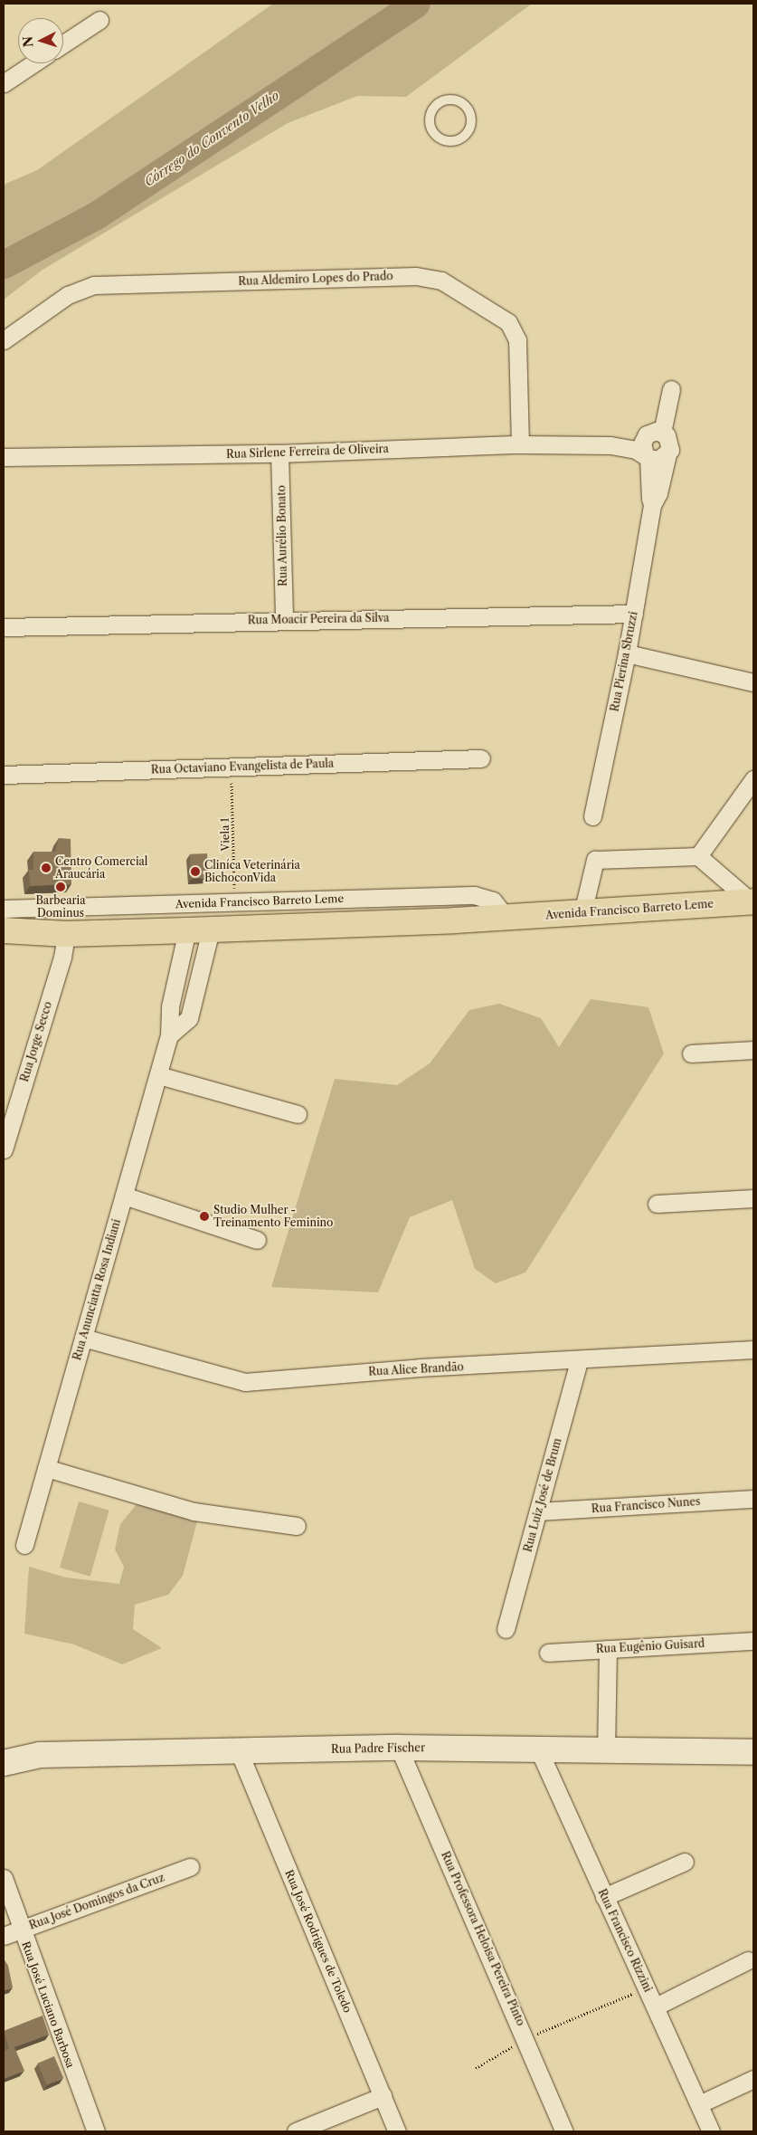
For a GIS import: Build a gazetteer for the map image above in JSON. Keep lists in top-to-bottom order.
{
  "streets": {
    "main road": ["Avenida Francisco Barreto Leme", "Rua Padre Fischer"],
    "street": [
      "Rua Aldemiro Lopes do Prado",
      "Rua Sirlene Ferreira de Oliveira",
      "Rua Aurélio Bonato",
      "Rua Moacir Pereira da Silva",
      "Rua Pierina Sbruzzi",
      "Rua Octaviano Evangelista de Paula",
      "Rua Jorge Secco",
      "Rua Anunciatta Rosa Indiani",
      "Rua Alice Brandão",
      "Rua Luiz José de Brum",
      "Rua Francisco Nunes",
      "Rua Eugênio Guisard",
      "Rua José Domingos da Cruz",
      "Rua Professora Heloisa Pereira Pinto",
      "Rua Francisco Rizzini",
      "Rua José Rodrigues de Toledo",
      "Rua José Luciano Barbosa"
    ],
    "path": ["Viela 1"]
  },
  "crossings": [
    ["Rua Aldemiro Lopes do Prado", "Rua Sirlene Ferreira de Oliveira"],
    ["Rua Sirlene Ferreira de Oliveira", "Rua Aurélio Bonato"],
    ["Rua Sirlene Ferreira de Oliveira", "Rua Pierina Sbruzzi"],
    ["Rua Aurélio Bonato", "Rua Moacir Pereira da Silva"],
    ["Rua Moacir Pereira da Silva", "Rua Pierina Sbruzzi"],
    ["Rua Octaviano Evangelista de Paula", "Viela 1"],
    ["Viela 1", "Avenida Francisco Barreto Leme"],
    ["Avenida Francisco Barreto Leme", "Rua Jorge Secco"],
    ["Avenida Francisco Barreto Leme", "Rua Anunciatta Rosa Indiani"],
    ["Rua Anunciatta Rosa Indiani", "Rua Alice Brandão"],
    ["Rua Alice Brandão", "Rua Luiz José de Brum"],
    ["Rua Luiz José de Brum", "Rua Francisco Nunes"],
    ["Rua Padre Fischer", "Rua Professora Heloisa Pereira Pinto"],
    ["Rua Padre Fischer", "Rua Francisco Rizzini"],
    ["Rua Padre Fischer", "Rua José Rodrigues de Toledo"],
    ["Rua José Domingos da Cruz", "Rua José Luciano Barbosa"]
  ],
  "water": ["Córrego do Convento Velho"],
  "places": [
    "Centro Comercial Araucária",
    "Cliníca Veterinária BichoconVida",
    "Barbearia Dominus",
    "Studio Mulher - Treinamento Feminino"
  ],
  "north": "left"
}
